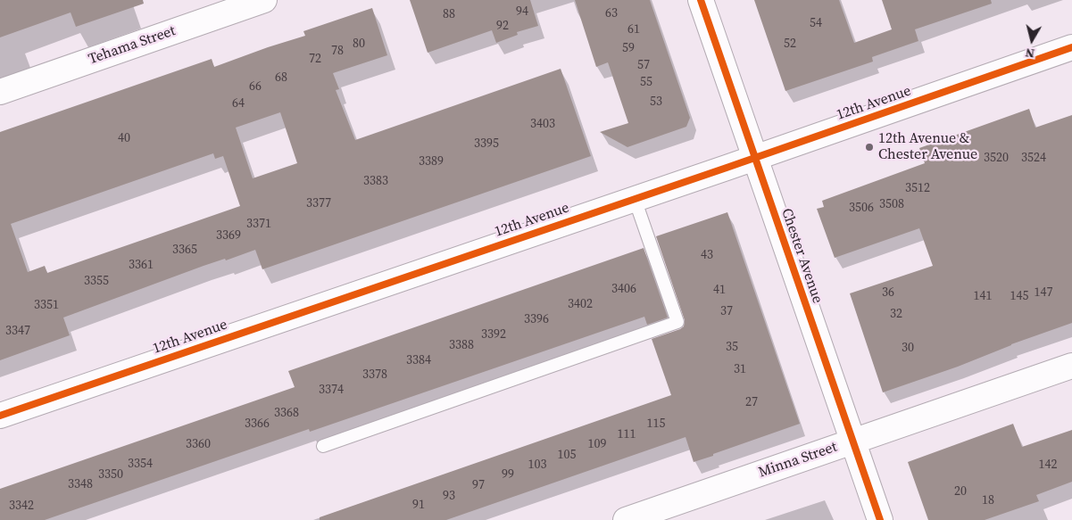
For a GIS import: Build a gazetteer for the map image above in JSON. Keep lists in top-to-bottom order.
{
  "streets": {
    "street": [
      "Tehama Street",
      "12th Avenue",
      "Chester Avenue",
      "Minna Street"
    ]
  },
  "crossings": [
    ["12th Avenue", "Chester Avenue"],
    ["Chester Avenue", "Minna Street"]
  ],
  "places": ["12th Avenue & Chester Avenue"],
  "house_numbers": [
    "94",
    "63",
    "88",
    "54",
    "92",
    "61",
    "80",
    "52",
    "59",
    "78",
    "72",
    "57",
    "68",
    "55",
    "66",
    "53",
    "64",
    "3403",
    "40",
    "3395",
    "3520",
    "3524",
    "3389",
    "3383",
    "3512",
    "3377",
    "3508",
    "3506",
    "3371",
    "3369",
    "3365",
    "43",
    "3361",
    "3355",
    "3406",
    "41",
    "36",
    "147",
    "141",
    "145",
    "3402",
    "3351",
    "37",
    "32",
    "3396",
    "3347",
    "3392",
    "3388",
    "35",
    "30",
    "3384",
    "31",
    "3378",
    "3374",
    "27",
    "3368",
    "3366",
    "115",
    "111",
    "3360",
    "109",
    "105",
    "3354",
    "103",
    "142",
    "3350",
    "99",
    "3348",
    "97",
    "20",
    "93",
    "18",
    "91",
    "3342"
  ],
  "north": "bottom"
}
